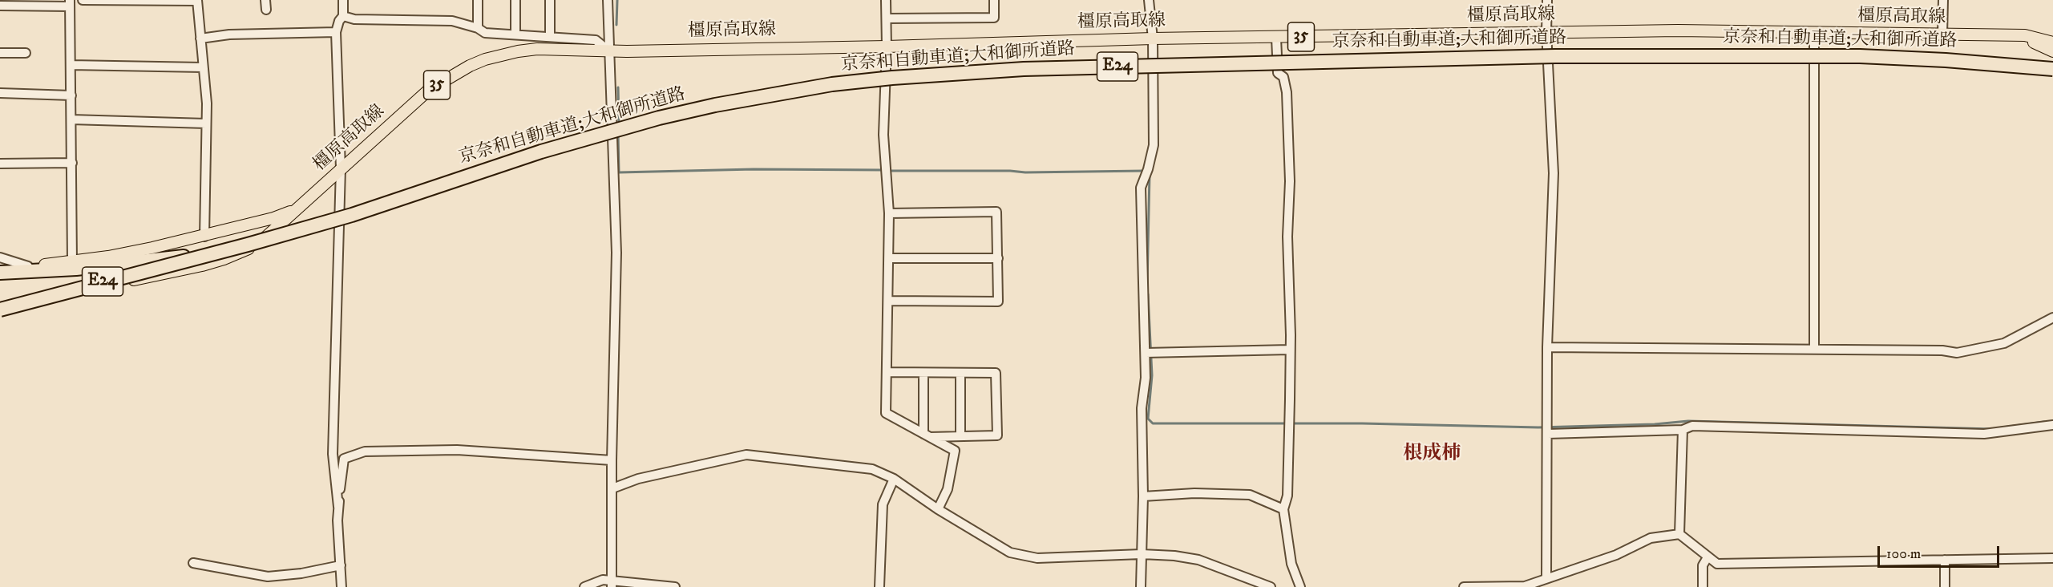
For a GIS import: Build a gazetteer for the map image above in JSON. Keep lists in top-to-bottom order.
{
  "streets": {
    "highway": ["京奈和自動車道;大和御所道路", "E24"],
    "main road": ["橿原高取線", "35"]
  },
  "crossings": [
    ["京奈和自動車道;大和御所道路", "E24"]
  ],
  "districts": ["根成柿"],
  "scale_bar": "100 m"
}
